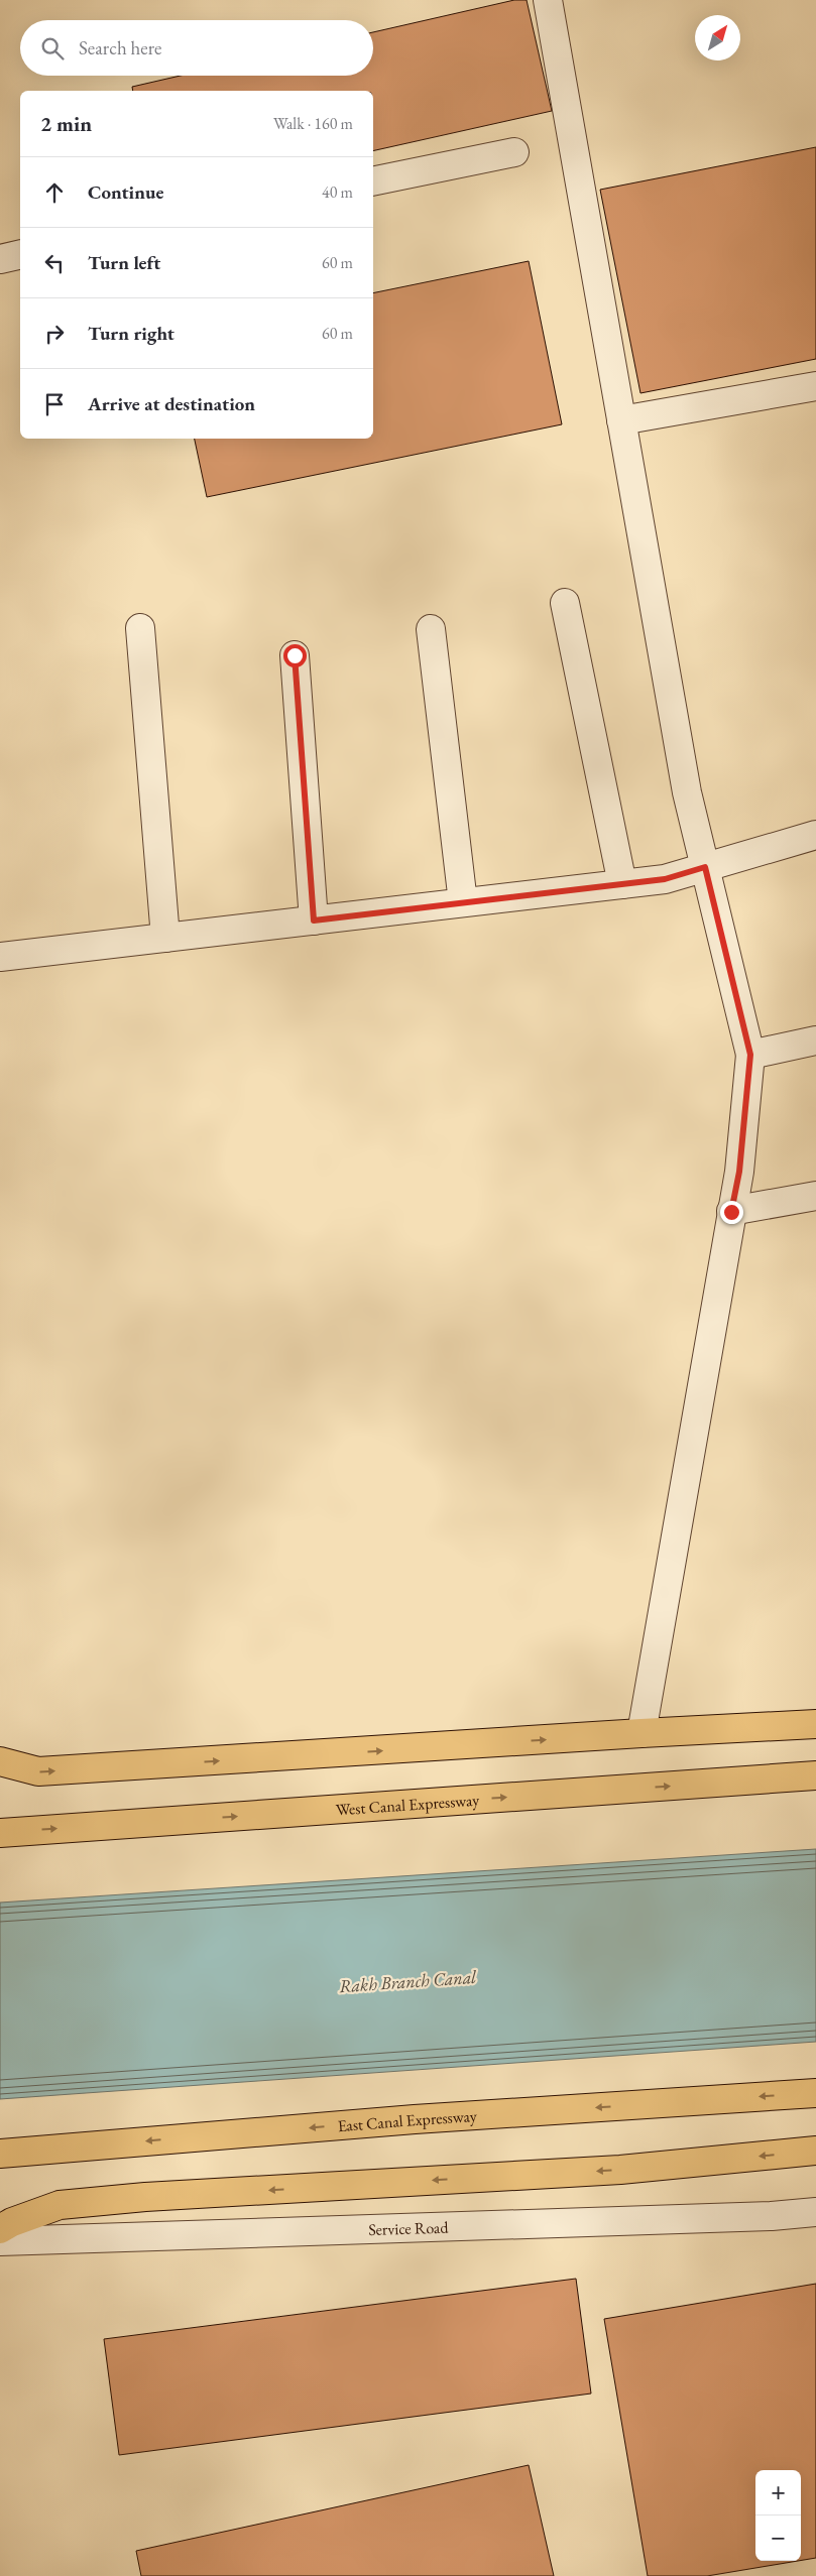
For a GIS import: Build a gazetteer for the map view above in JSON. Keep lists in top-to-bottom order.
{
  "streets": {
    "main road": ["West Canal Expressway", "East Canal Expressway"],
    "street": ["Service Road"]
  },
  "water": ["Rakh Branch Canal"],
  "north": "top right",
  "page": {
    "search": "Search here",
    "heading": ["2 min", "Walk · 160 m"],
    "list": [
      ["Continue", "40 m"],
      ["Turn left", "60 m"],
      ["Turn right", "60 m"],
      "Arrive at destination"
    ],
    "map_buttons": ["+", "−"]
  }
}
